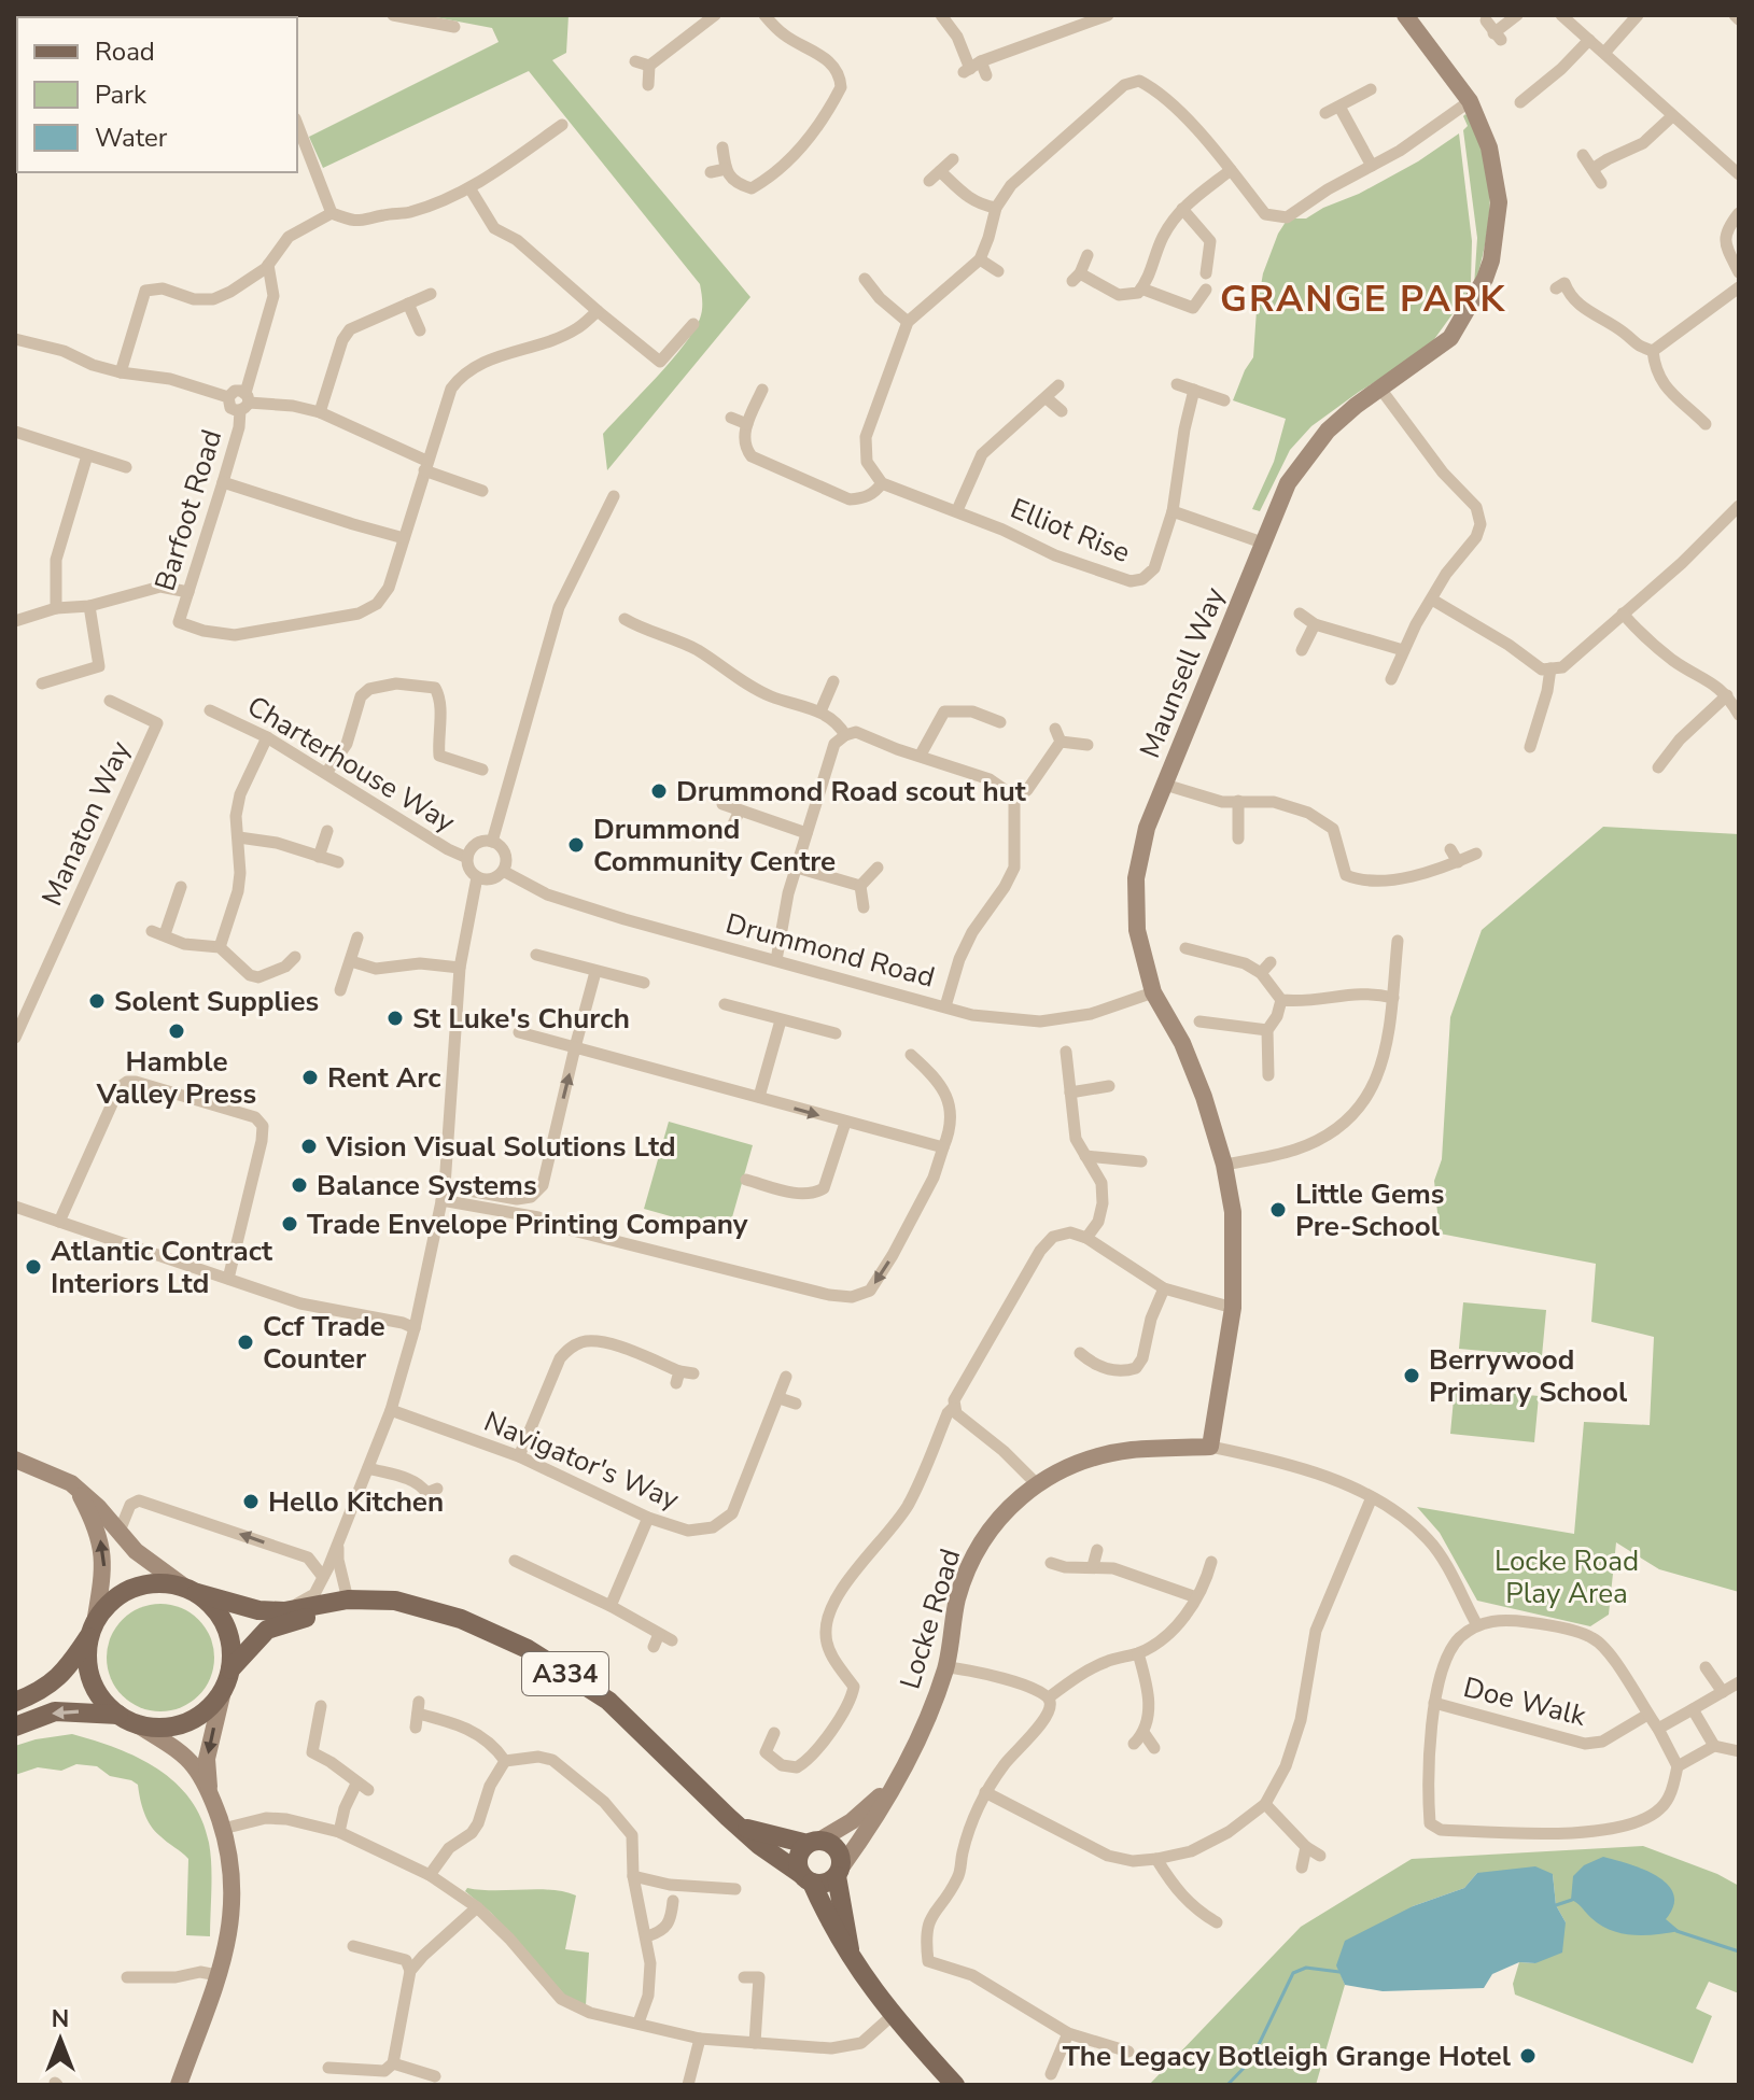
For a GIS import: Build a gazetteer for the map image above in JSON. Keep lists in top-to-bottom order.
{
  "streets": {
    "main road": ["A334"],
    "street": [
      "Barfoot Road",
      "Elliot Rise",
      "Maunsell Way",
      "Charterhouse Way",
      "Manaton Way",
      "Drummond Road",
      "Navigator's Way",
      "Locke Road",
      "Doe Walk"
    ]
  },
  "crossings": [
    ["Maunsell Way", "Drummond Road"],
    ["Maunsell Way", "Locke Road"],
    ["Charterhouse Way", "Drummond Road"],
    ["Locke Road", "A334"]
  ],
  "districts": ["GRANGE PARK"],
  "parks": ["Locke Road Play Area"],
  "places": [
    "Drummond Road scout hut",
    "Drummond Community Centre",
    "Solent Supplies",
    "St Luke's Church",
    "Hamble Valley Press",
    "Rent Arc",
    "Vision Visual Solutions Ltd",
    "Balance Systems",
    "Little Gems Pre-School",
    "Trade Envelope Printing Company",
    "Atlantic Contract Interiors Ltd",
    "Ccf Trade Counter",
    "Berrywood Primary School",
    "Hello Kitchen",
    "The Legacy Botleigh Grange Hotel"
  ],
  "legend": ["Road", "Park", "Water"],
  "north": "top"
}
